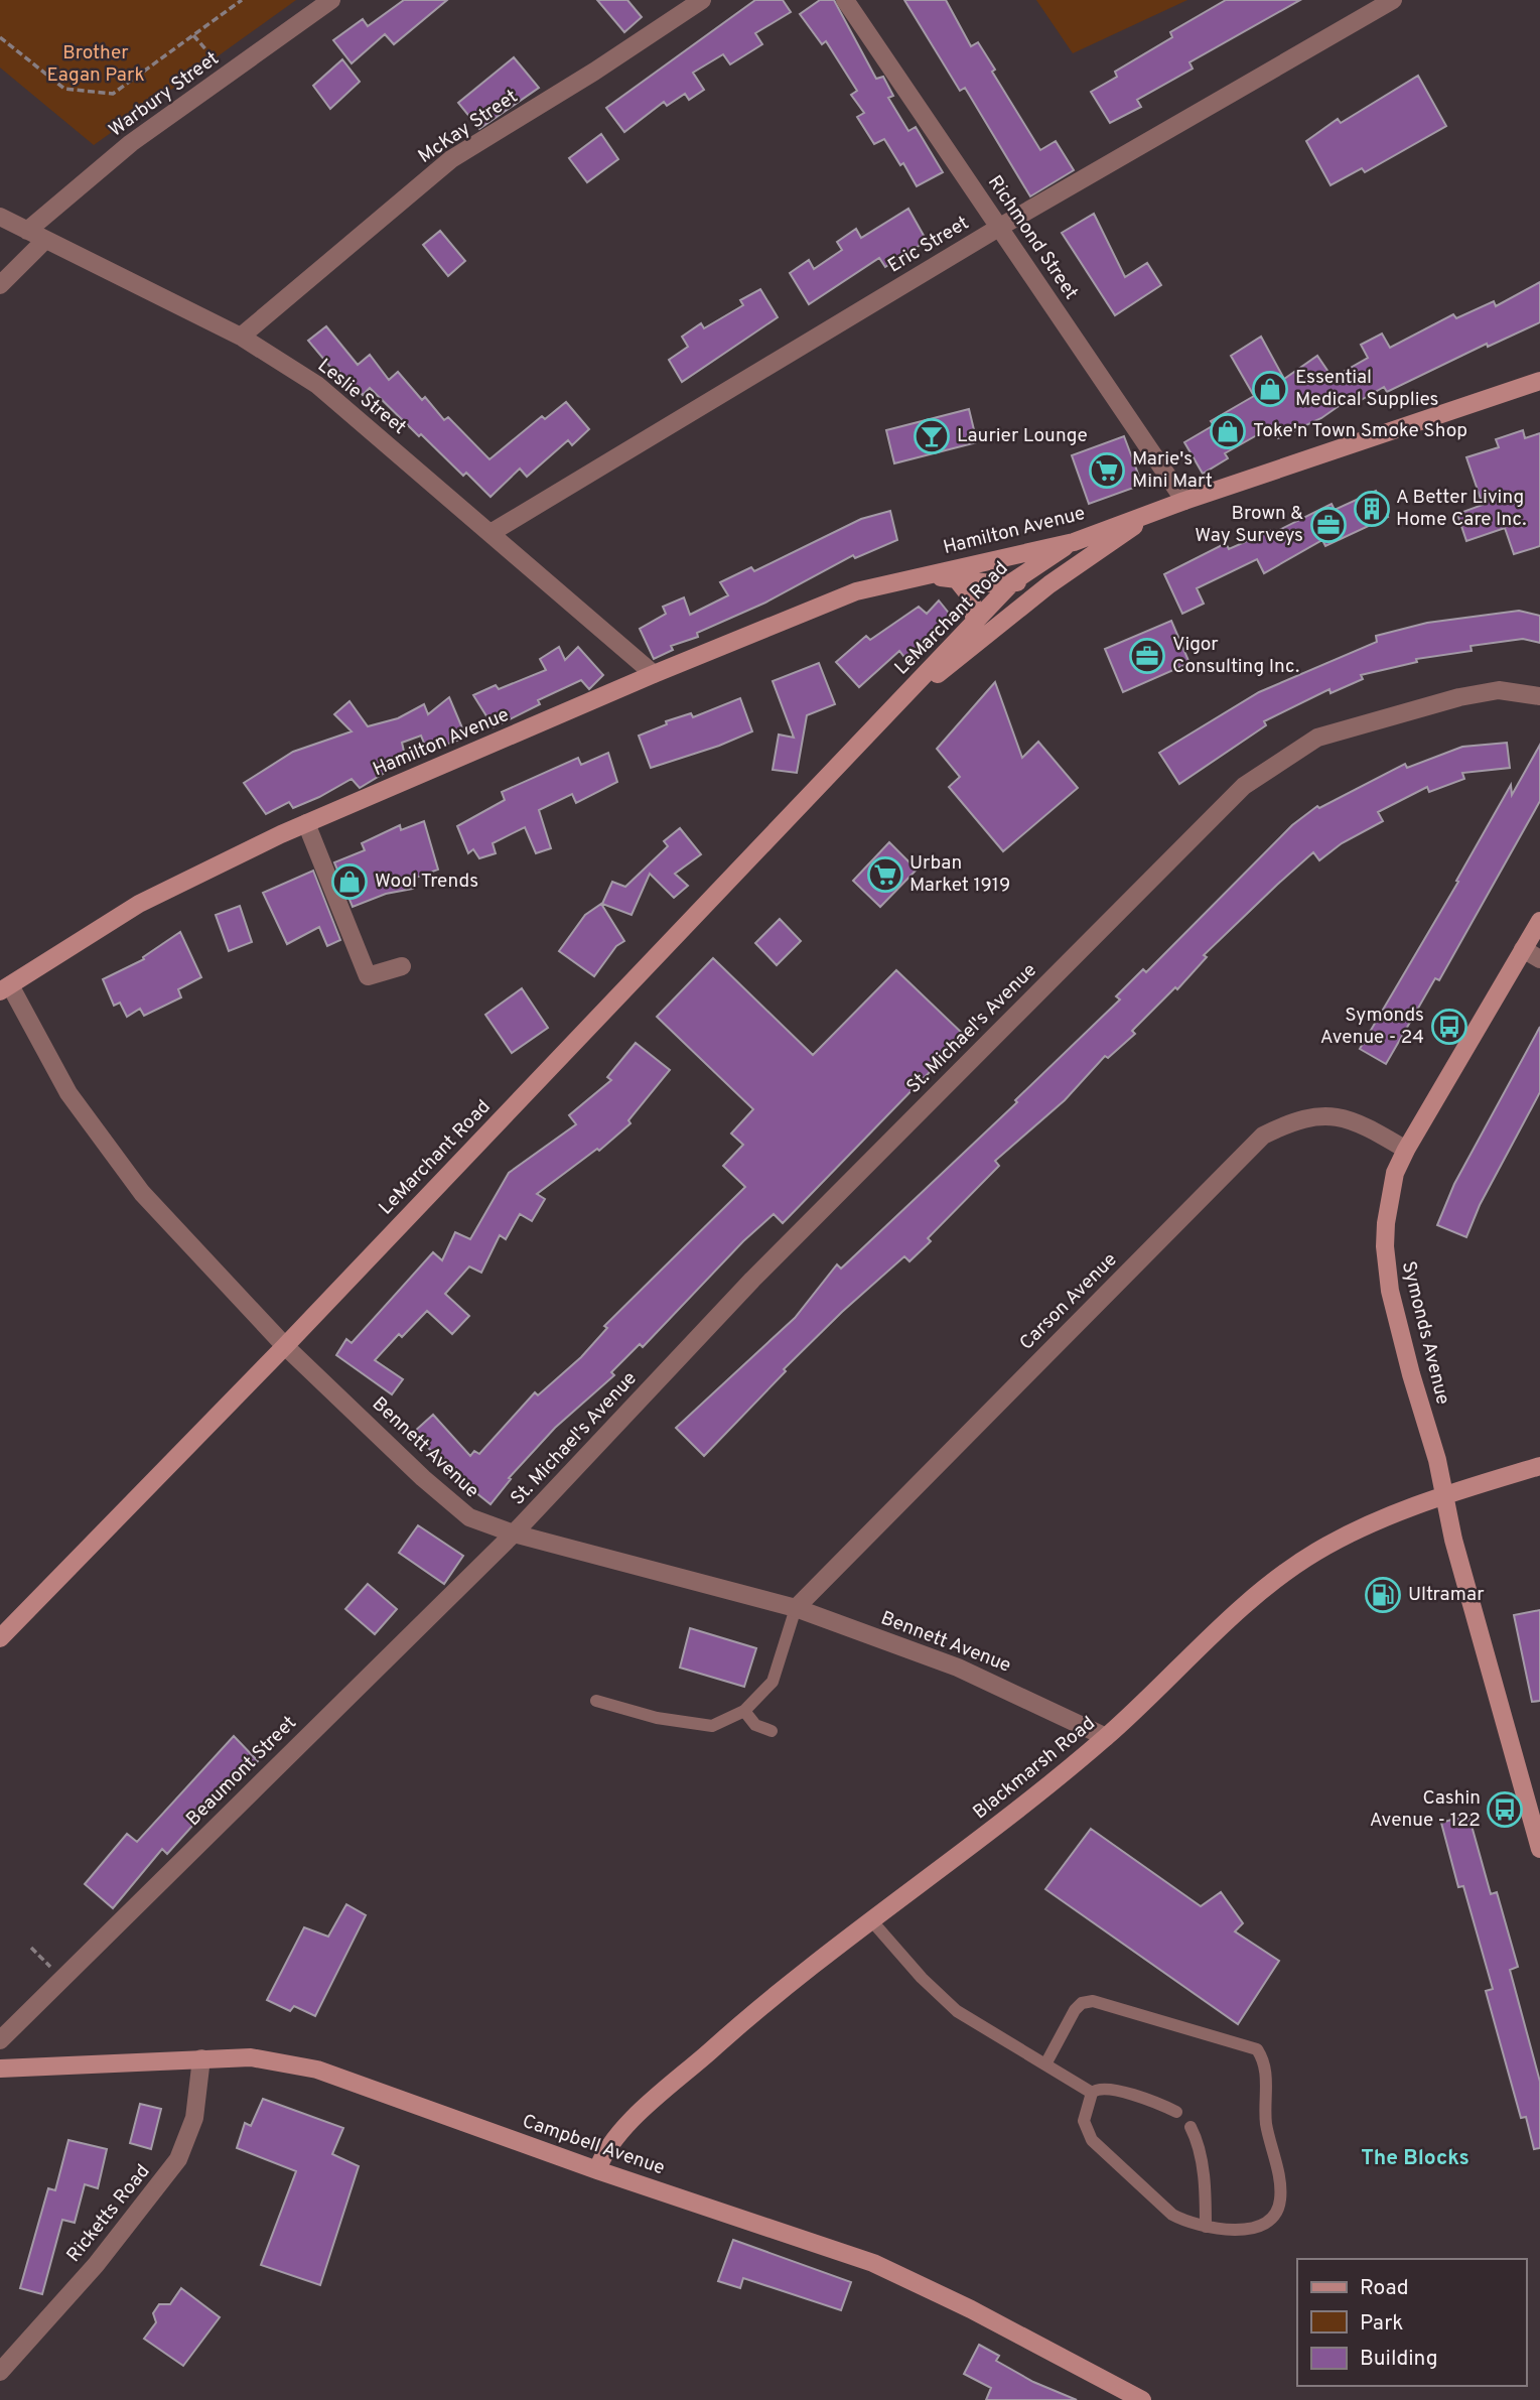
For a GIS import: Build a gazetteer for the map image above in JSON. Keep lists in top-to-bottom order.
{
  "streets": {
    "street": [
      "Warbury Street",
      "McKay Street",
      "Richmond Street",
      "Eric Street",
      "Leslie Street",
      "Hamilton Avenue",
      "LeMarchant Road",
      "St. Michael's Avenue",
      "Carson Avenue",
      "Symonds Avenue",
      "Bennett Avenue",
      "Blackmarsh Road",
      "Beaumont Street",
      "Campbell Avenue",
      "Ricketts Road"
    ]
  },
  "crossings": [
    ["Warbury Street", "Leslie Street"],
    ["McKay Street", "Leslie Street"],
    ["Richmond Street", "Eric Street"],
    ["Richmond Street", "Hamilton Avenue"],
    ["Eric Street", "Leslie Street"],
    ["Leslie Street", "Hamilton Avenue"],
    ["Hamilton Avenue", "LeMarchant Road"],
    ["Hamilton Avenue", "Bennett Avenue"],
    ["LeMarchant Road", "Bennett Avenue"],
    ["St. Michael's Avenue", "Bennett Avenue"],
    ["St. Michael's Avenue", "Beaumont Street"],
    ["Carson Avenue", "Symonds Avenue"],
    ["Carson Avenue", "Bennett Avenue"],
    ["Symonds Avenue", "Blackmarsh Road"],
    ["Bennett Avenue", "Blackmarsh Road"],
    ["Bennett Avenue", "Beaumont Street"],
    ["Blackmarsh Road", "Campbell Avenue"],
    ["Campbell Avenue", "Ricketts Road"]
  ],
  "districts": ["The Blocks"],
  "parks": ["Brother Eagan Park"],
  "places": {
    "shop": ["Essential Medical Supplies", "Toke'n Town Smoke Shop", "Wool Trends"],
    "bar": ["Laurier Lounge"],
    "supermarket": ["Marie's Mini Mart", "Urban Market 1919"],
    "building": ["A Better Living Home Care Inc."],
    "office": ["Brown & Way Surveys", "Vigor Consulting Inc."],
    "bus stop": ["Symonds Avenue - 24", "Cashin Avenue - 122"],
    "fuel station": ["Ultramar"]
  },
  "legend": ["Road", "Park", "Building"]
}
